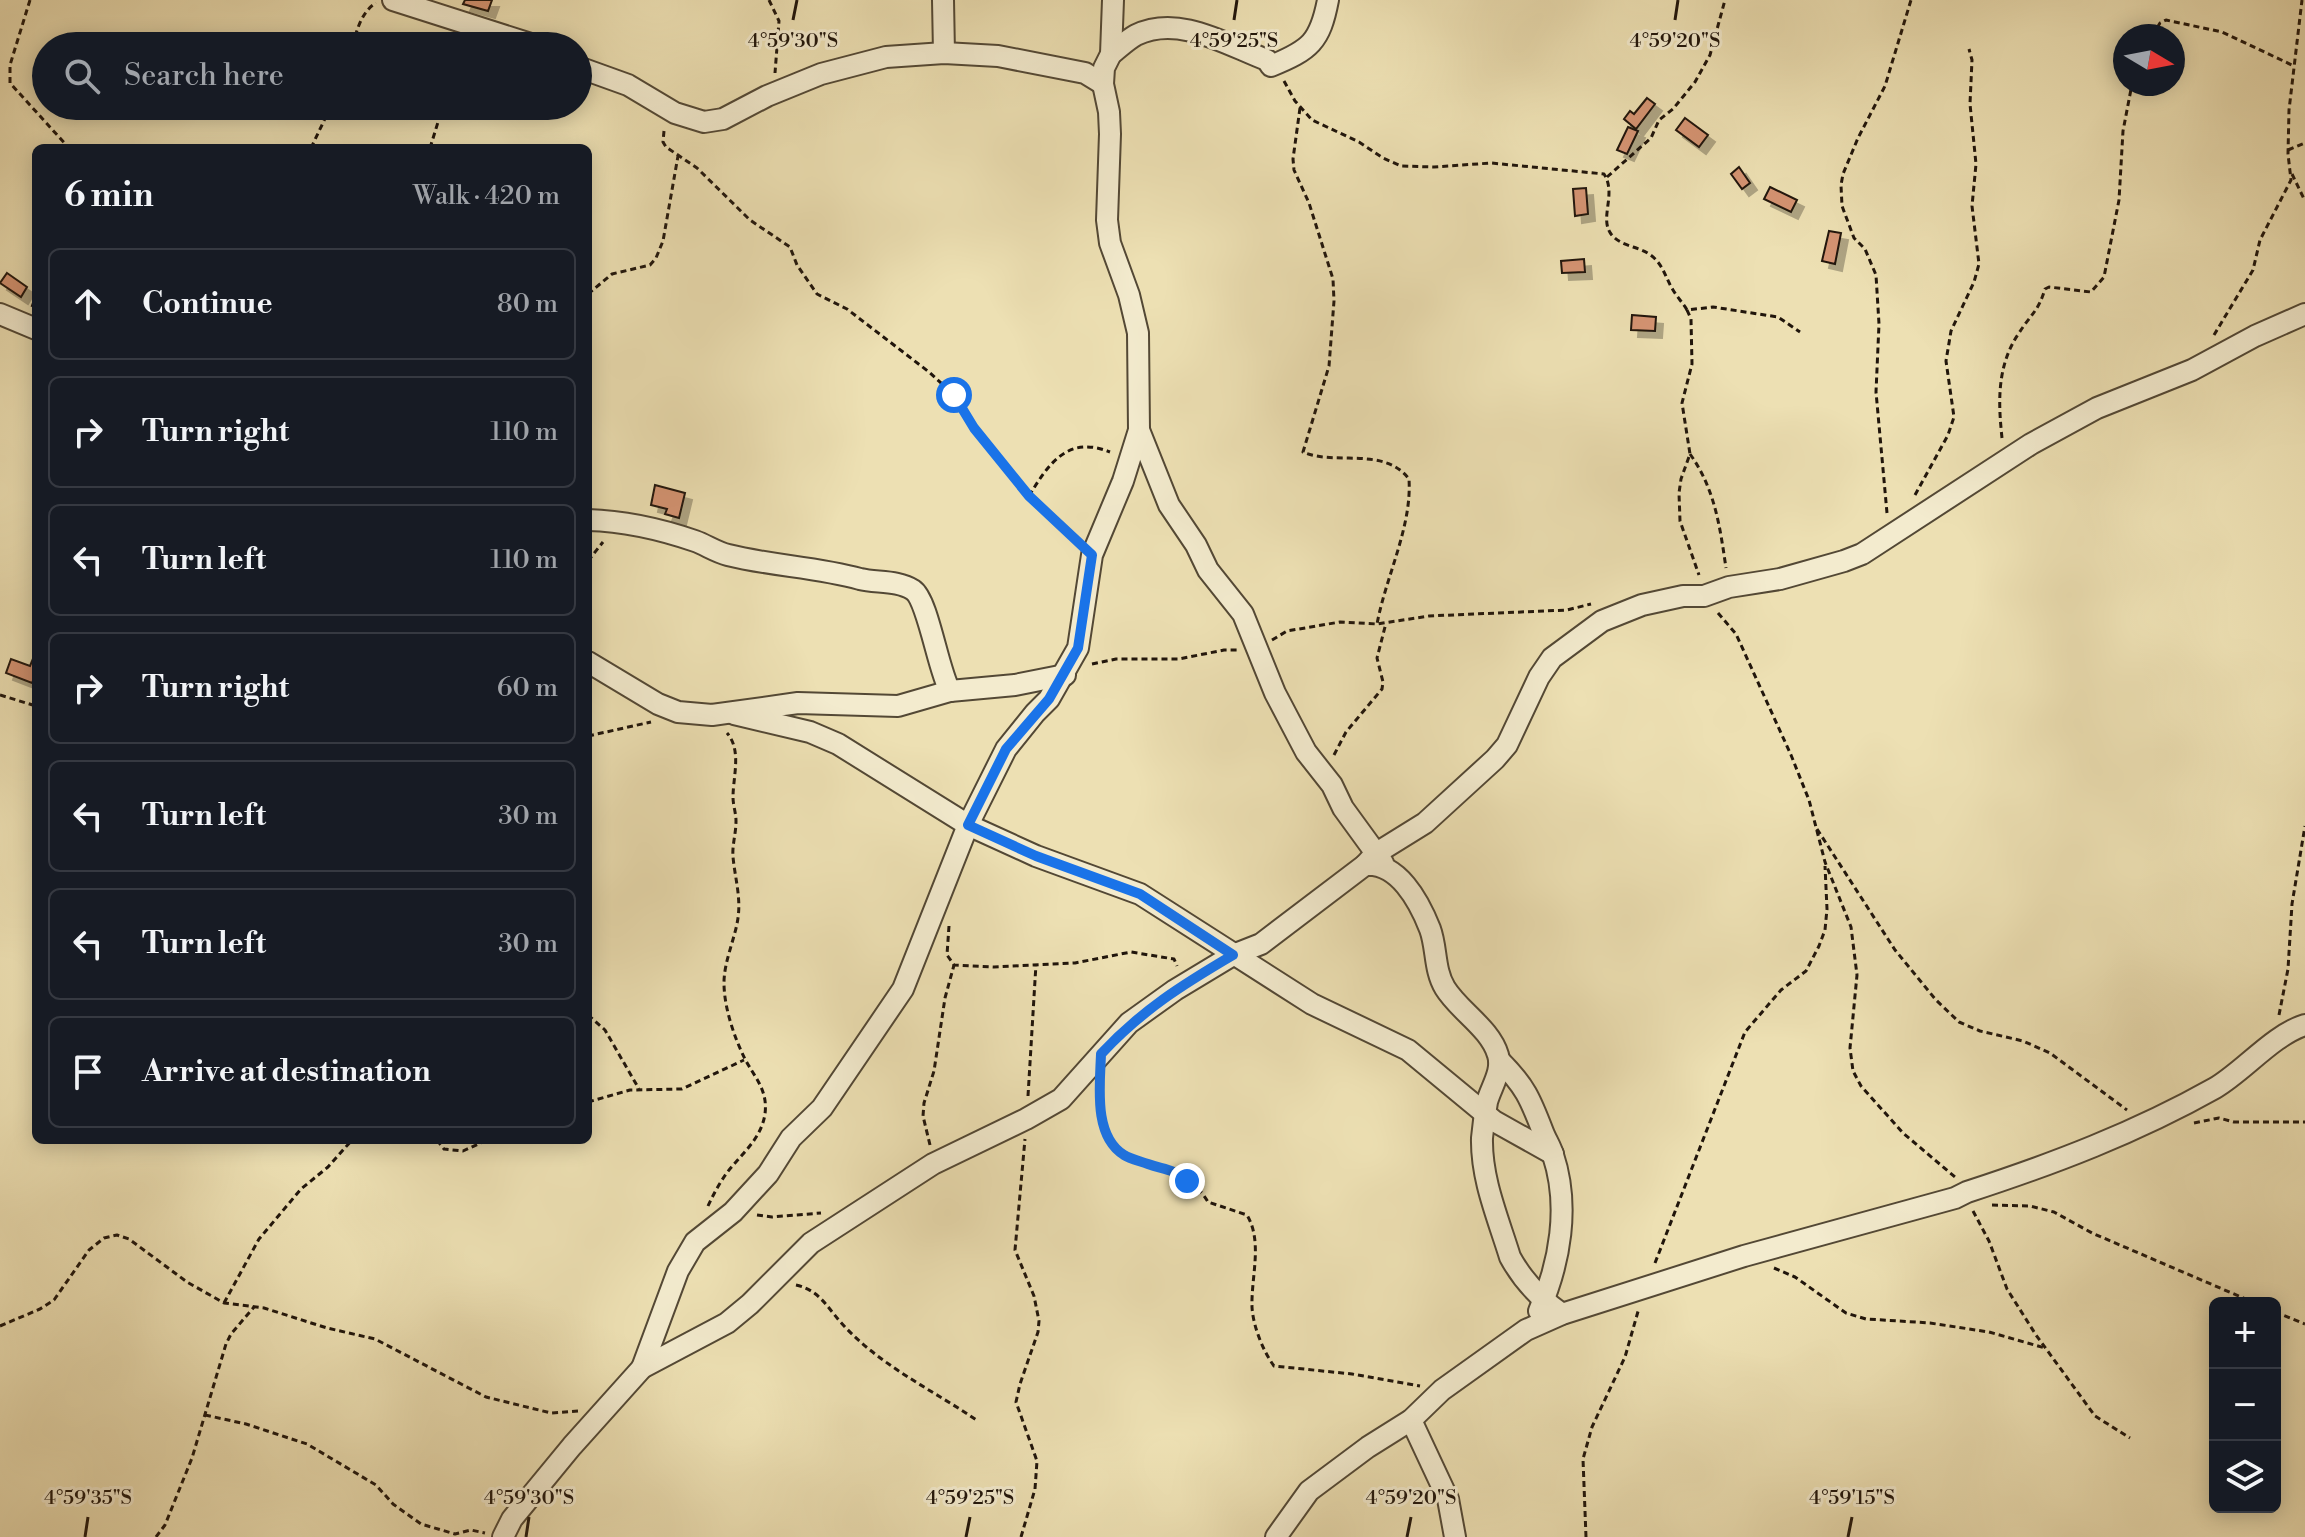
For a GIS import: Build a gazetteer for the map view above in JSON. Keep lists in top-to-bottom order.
{
  "north": "right",
  "page": {
    "search": "Search here",
    "heading": ["6 min", "Walk · 420 m"],
    "list": [
      ["Continue", "80 m"],
      ["Turn right", "110 m"],
      ["Turn left", "110 m"],
      ["Turn right", "60 m"],
      ["Turn left", "30 m"],
      ["Turn left", "30 m"],
      "Arrive at destination"
    ],
    "map_buttons": ["+", "−"]
  },
  "coordinates": [
    "4°59'30\"S",
    "4°59'25\"S",
    "4°59'20\"S",
    "4°59'35\"S",
    "4°59'15\"S"
  ]
}
